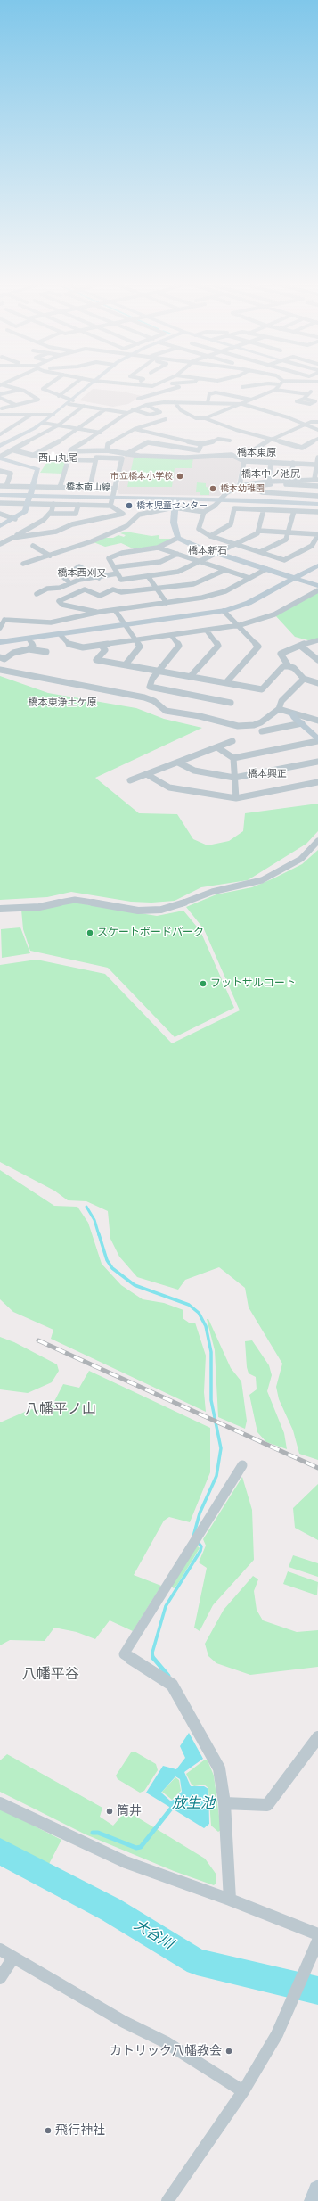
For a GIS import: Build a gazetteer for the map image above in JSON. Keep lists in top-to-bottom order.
{
  "streets": {
    "street": ["橋本南山線"]
  },
  "districts": [
    "橋本東原",
    "西山丸尾",
    "橋本中ノ池尻",
    "橋本新石",
    "橋本西刈又",
    "橋本東浄土ケ原",
    "橋本興正",
    "八幡平ノ山",
    "八幡平谷"
  ],
  "water": ["放生池", "大谷川"],
  "places": [
    "市立橋本小学校",
    "橋本幼稚園",
    "橋本児童センター",
    "スケートボードパーク",
    "フットサルコート",
    "筒井",
    "カトリック八幡教会",
    "飛行神社"
  ]
}
